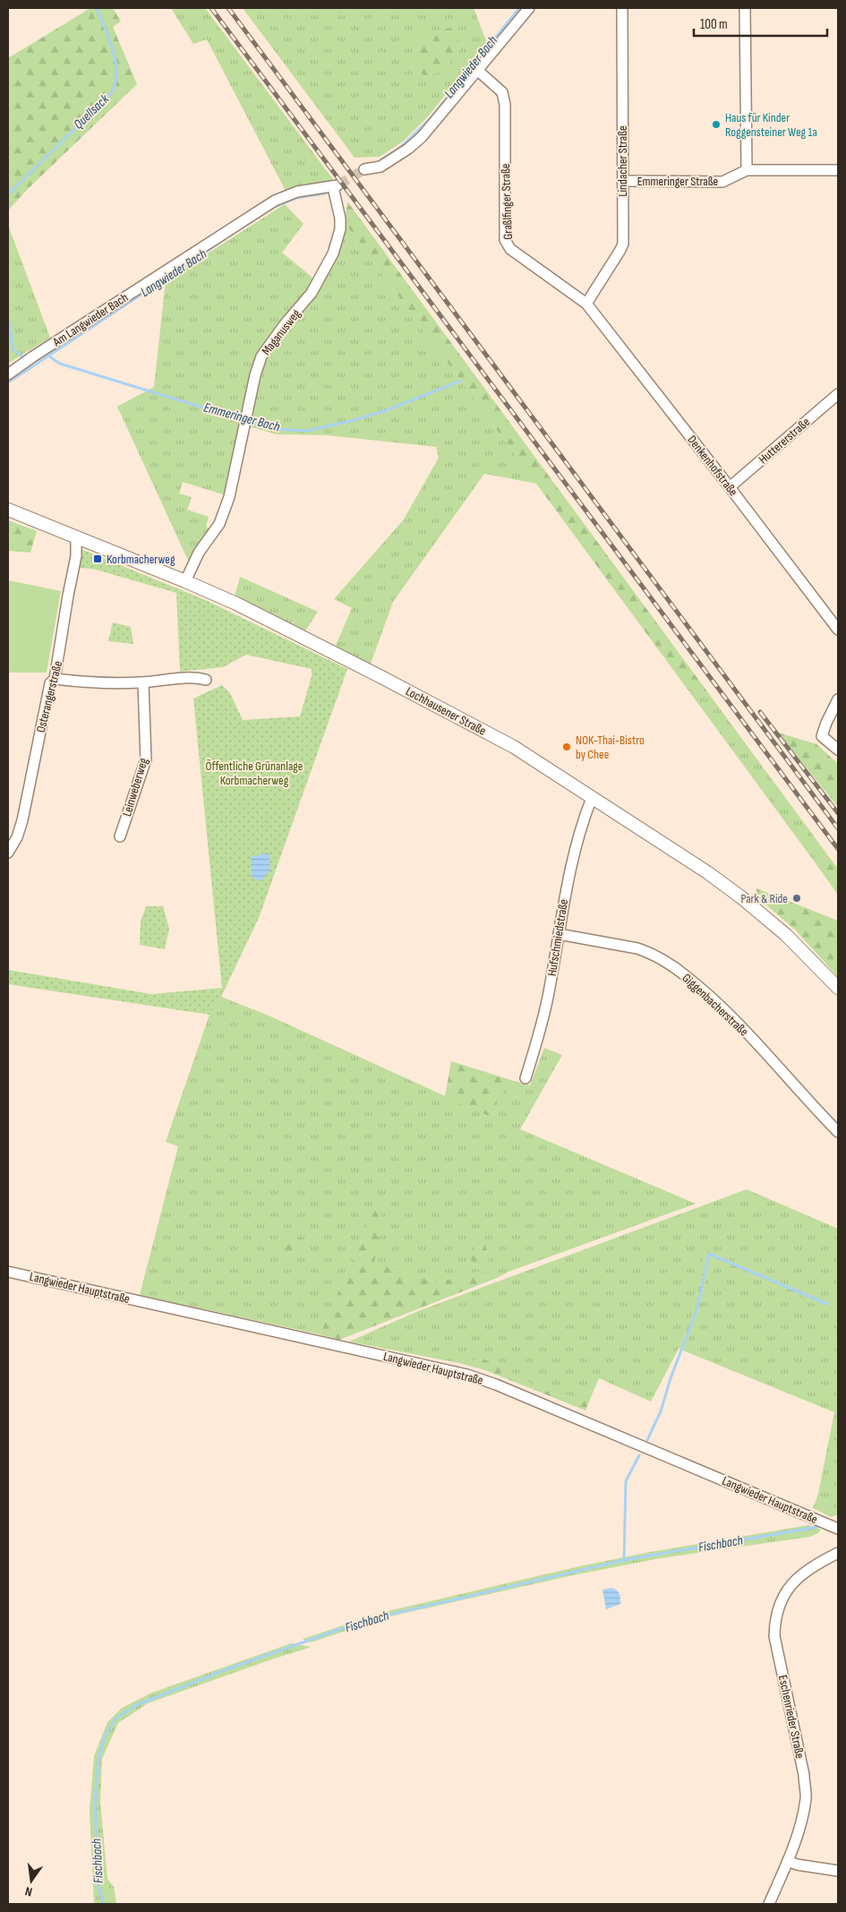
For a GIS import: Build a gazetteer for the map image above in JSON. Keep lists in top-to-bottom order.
{
  "streets": {
    "main road": ["Lochhausener Straße"],
    "street": [
      "Lindacher Straße",
      "Emmeringer Straße",
      "Graßlfinger Straße",
      "Am Langwieder Bach",
      "Maganusweg",
      "Huttererstraße",
      "Denkenhofstraße",
      "Osterangerstraße",
      "Leinweberweg",
      "Hufschmiedstraße",
      "Giggenbacherstraße",
      "Langwieder Hauptstraße",
      "Eschenrieder Straße"
    ]
  },
  "crossings": [
    ["Lindacher Straße", "Emmeringer Straße"],
    ["Lindacher Straße", "Graßlfinger Straße"],
    ["Lindacher Straße", "Denkenhofstraße"],
    ["Graßlfinger Straße", "Denkenhofstraße"],
    ["Am Langwieder Bach", "Maganusweg"],
    ["Maganusweg", "Lochhausener Straße"],
    ["Huttererstraße", "Denkenhofstraße"],
    ["Osterangerstraße", "Lochhausener Straße"],
    ["Lochhausener Straße", "Hufschmiedstraße"],
    ["Hufschmiedstraße", "Giggenbacherstraße"]
  ],
  "water": [
    "Langwieder Bach",
    "Quellsack",
    "Emmeringer Bach",
    "Fischbach"
  ],
  "parks": ["Öffentliche Grünanlage Korbmacherweg"],
  "places": {
    "other": ["Haus für Kinder Roggensteiner Weg 1a", "NOK-Thai-Bistro by Chee", "Park & Ride"],
    "transit": ["Korbmacherweg"]
  },
  "scale_bar": "100 m",
  "north": "bottom"
}
